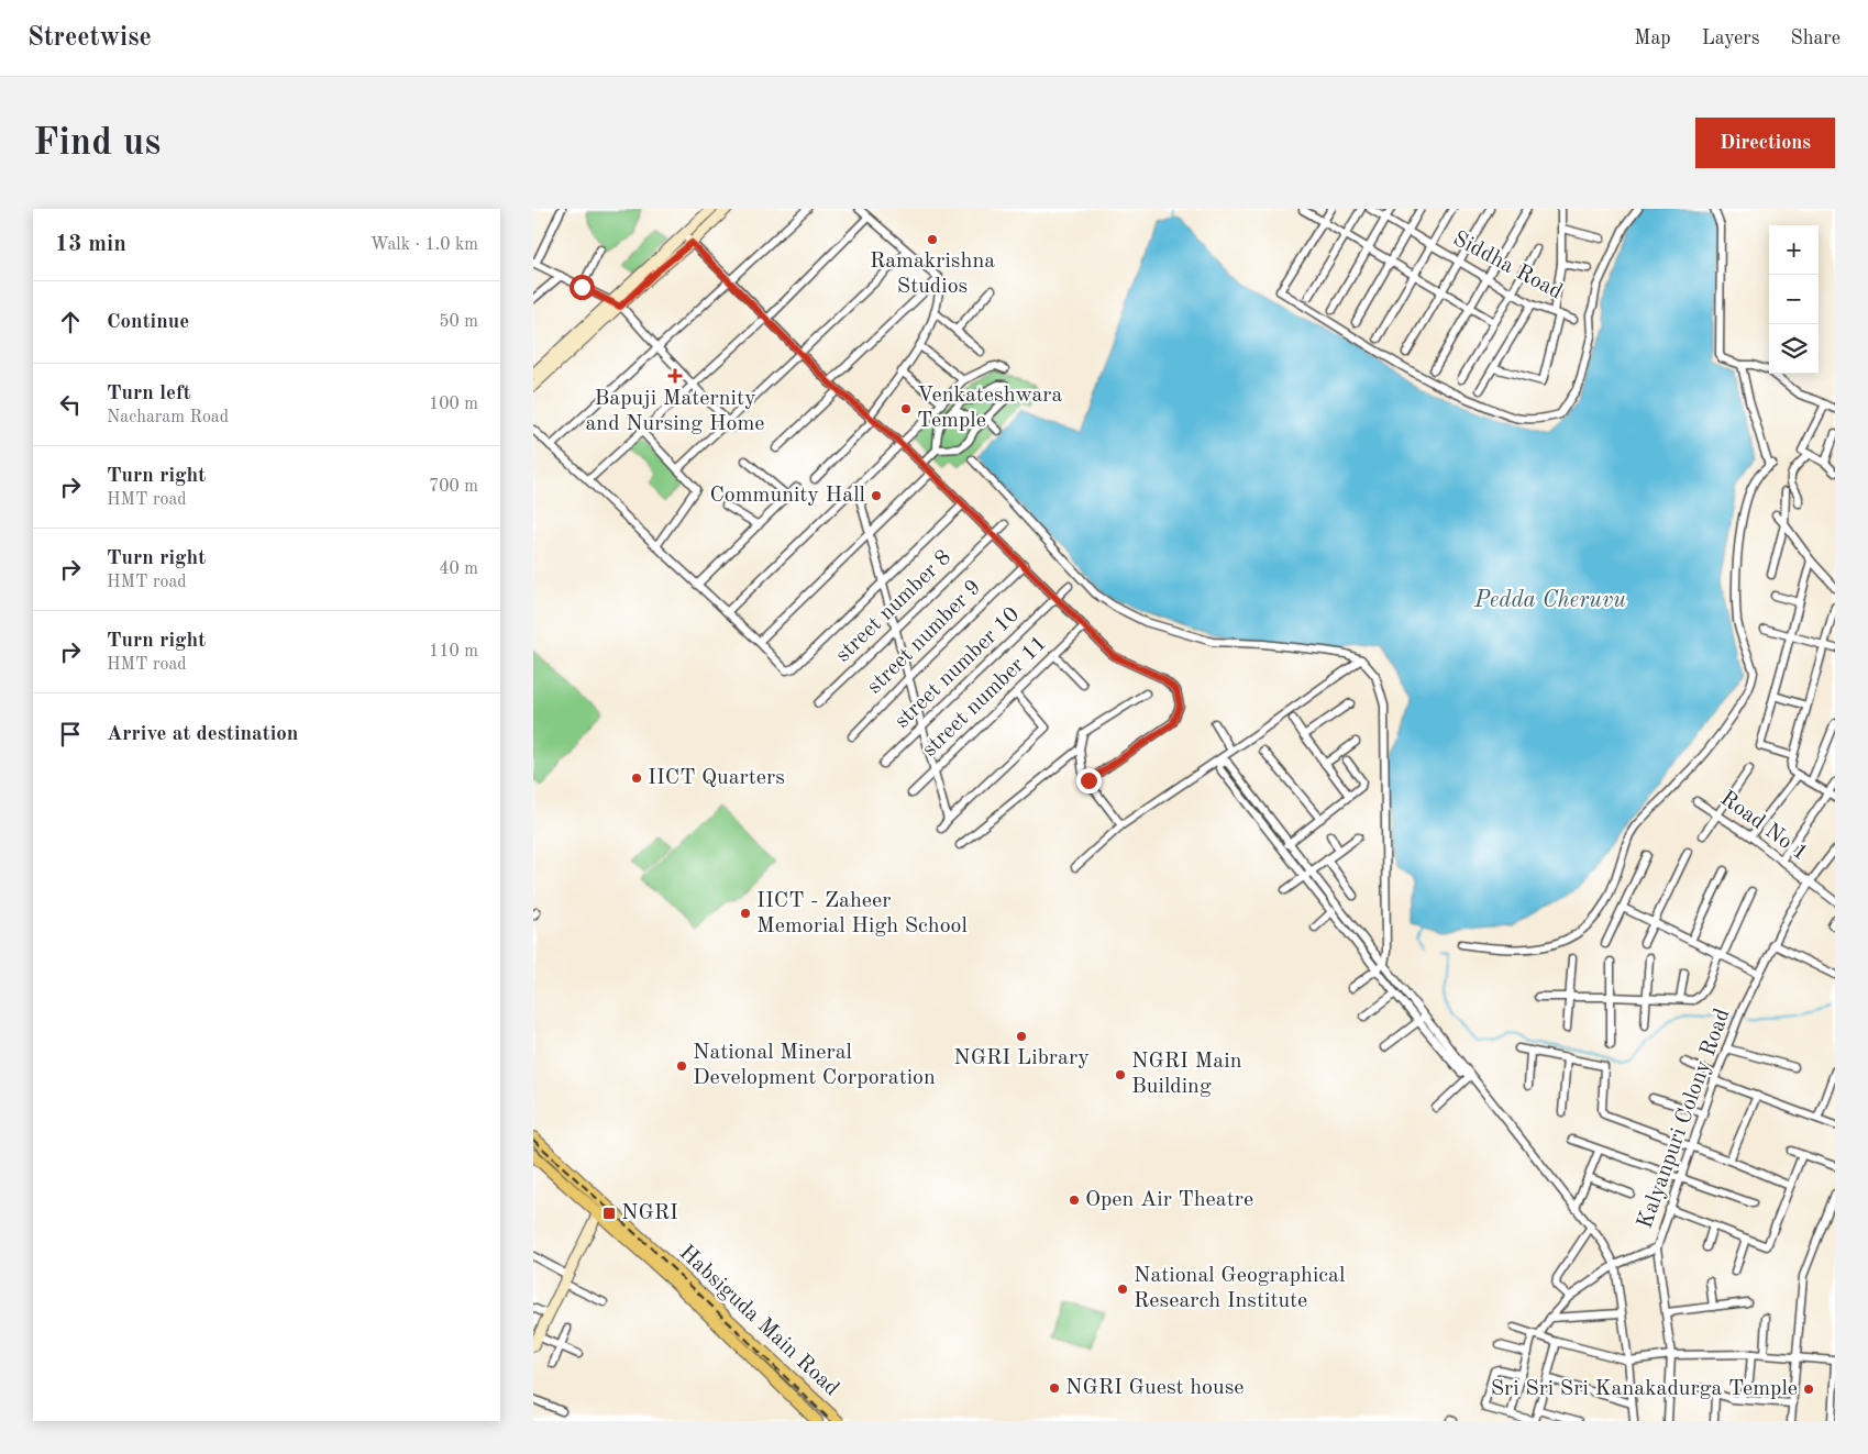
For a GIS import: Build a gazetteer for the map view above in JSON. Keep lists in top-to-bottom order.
{
  "streets": {
    "main road": ["Habsiguda Main Road"],
    "street": [
      "Siddha Road",
      "street number 8",
      "street number 9",
      "street number 10",
      "street number 11",
      "Road No 1",
      "Kalyanpuri Colony Road"
    ]
  },
  "crossings": [
    ["Road No 1", "Kalyanpuri Colony Road"]
  ],
  "water": ["Pedda Cheruvu"],
  "places": {
    "other": [
      "Ramakrishna Studios",
      "Venkateshwara Temple",
      "Community Hall",
      "IICT Quarters",
      "IICT - Zaheer Memorial High School",
      "NGRI Library",
      "National Mineral Development Corporation",
      "NGRI Main Building",
      "Open Air Theatre",
      "National Geographical Research Institute",
      "NGRI Guest house",
      "Sri Sri Sri Kanakadurga Temple"
    ],
    "health": ["Bapuji Maternity and Nursing Home"],
    "transit": ["NGRI"]
  },
  "page": {
    "header": "Streetwise",
    "nav": ["Map", "Layers", "Share"],
    "buttons": "Directions",
    "title": "Find us",
    "heading": ["13 min", "Walk · 1.0 km"],
    "map_buttons": ["+", "−"],
    "list": [
      ["Continue", "50 m"],
      ["Turn left", "Nacharam Road", "100 m"],
      ["Turn right", "HMT road", "700 m"],
      ["Turn right", "HMT road", "40 m"],
      ["Turn right", "HMT road", "110 m"],
      "Arrive at destination"
    ]
  }
}
